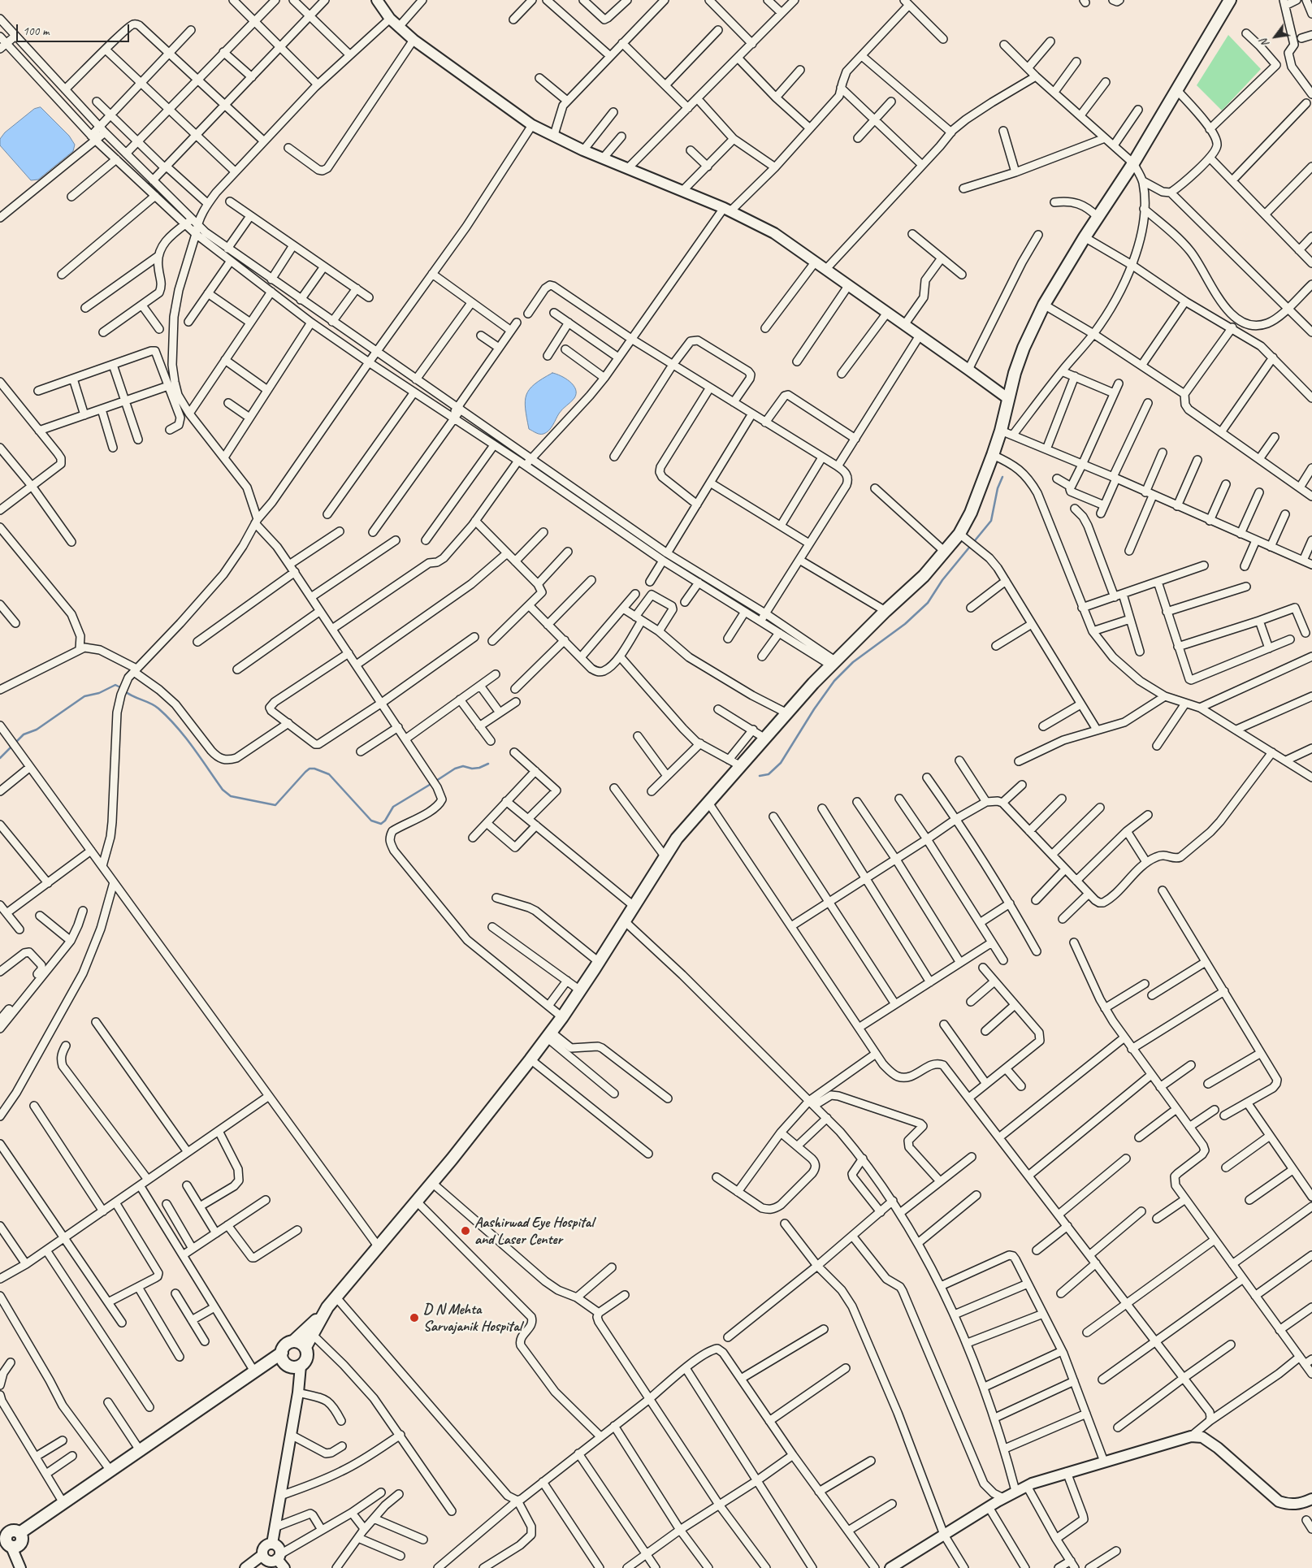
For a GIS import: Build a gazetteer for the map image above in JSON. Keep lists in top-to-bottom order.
{
  "places": ["Aashirwad Eye Hospital and Laser Center", "D N Mehta Sarvajanik Hospital"],
  "scale_bar": "100 m",
  "north": "bottom left"
}
